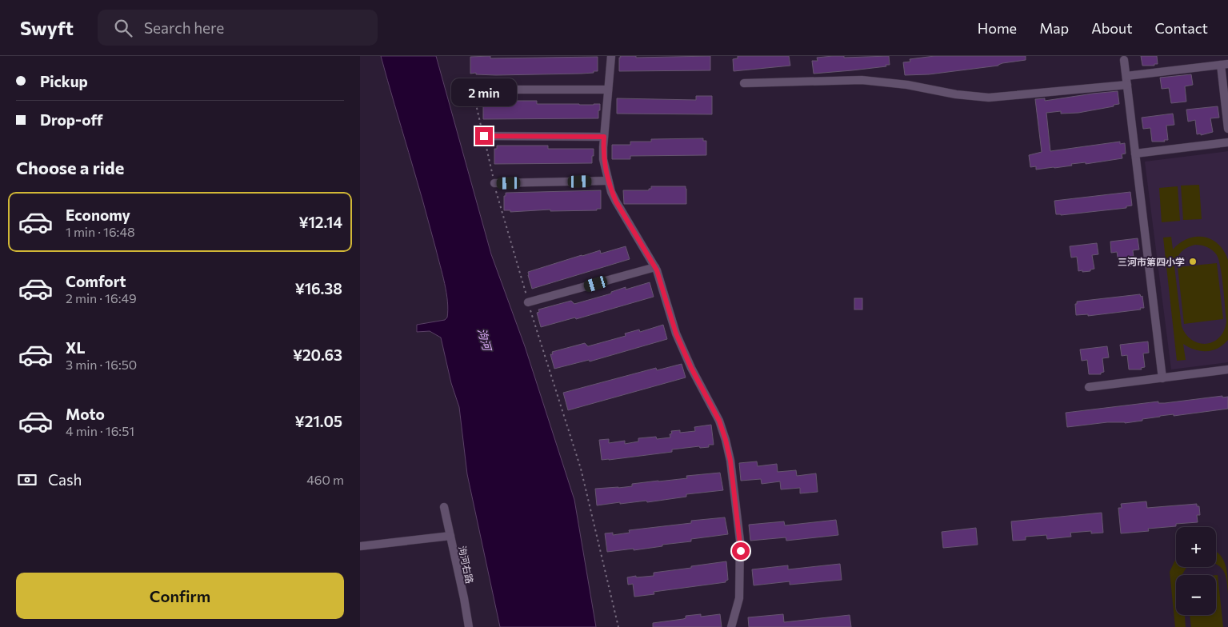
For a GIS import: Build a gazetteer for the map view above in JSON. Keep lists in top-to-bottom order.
{
  "streets": {
    "street": ["泃河右路"]
  },
  "water": ["泃河"],
  "places": ["三河市第四小学"],
  "page": {
    "header": "Swyft",
    "search": "Search here",
    "nav": [
      "Home",
      "Map",
      "About",
      "Contact"
    ],
    "banner": ["Pickup", "Drop-off"],
    "bubble": "2 min",
    "heading": "Choose a ride",
    "list": [
      {
        "name": "Economy",
        "note": "1 min · 16:48",
        "value": "¥12.14"
      },
      {
        "name": "Comfort",
        "note": "2 min · 16:49",
        "value": "¥16.38"
      },
      {
        "name": "XL",
        "note": "3 min · 16:50",
        "value": "¥20.63"
      },
      {
        "name": "Moto",
        "note": "4 min · 16:51",
        "value": "¥21.05"
      }
    ],
    "pay": ["Cash", "460 m"],
    "map_buttons": ["+", "−"],
    "buttons": "Confirm"
  }
}
